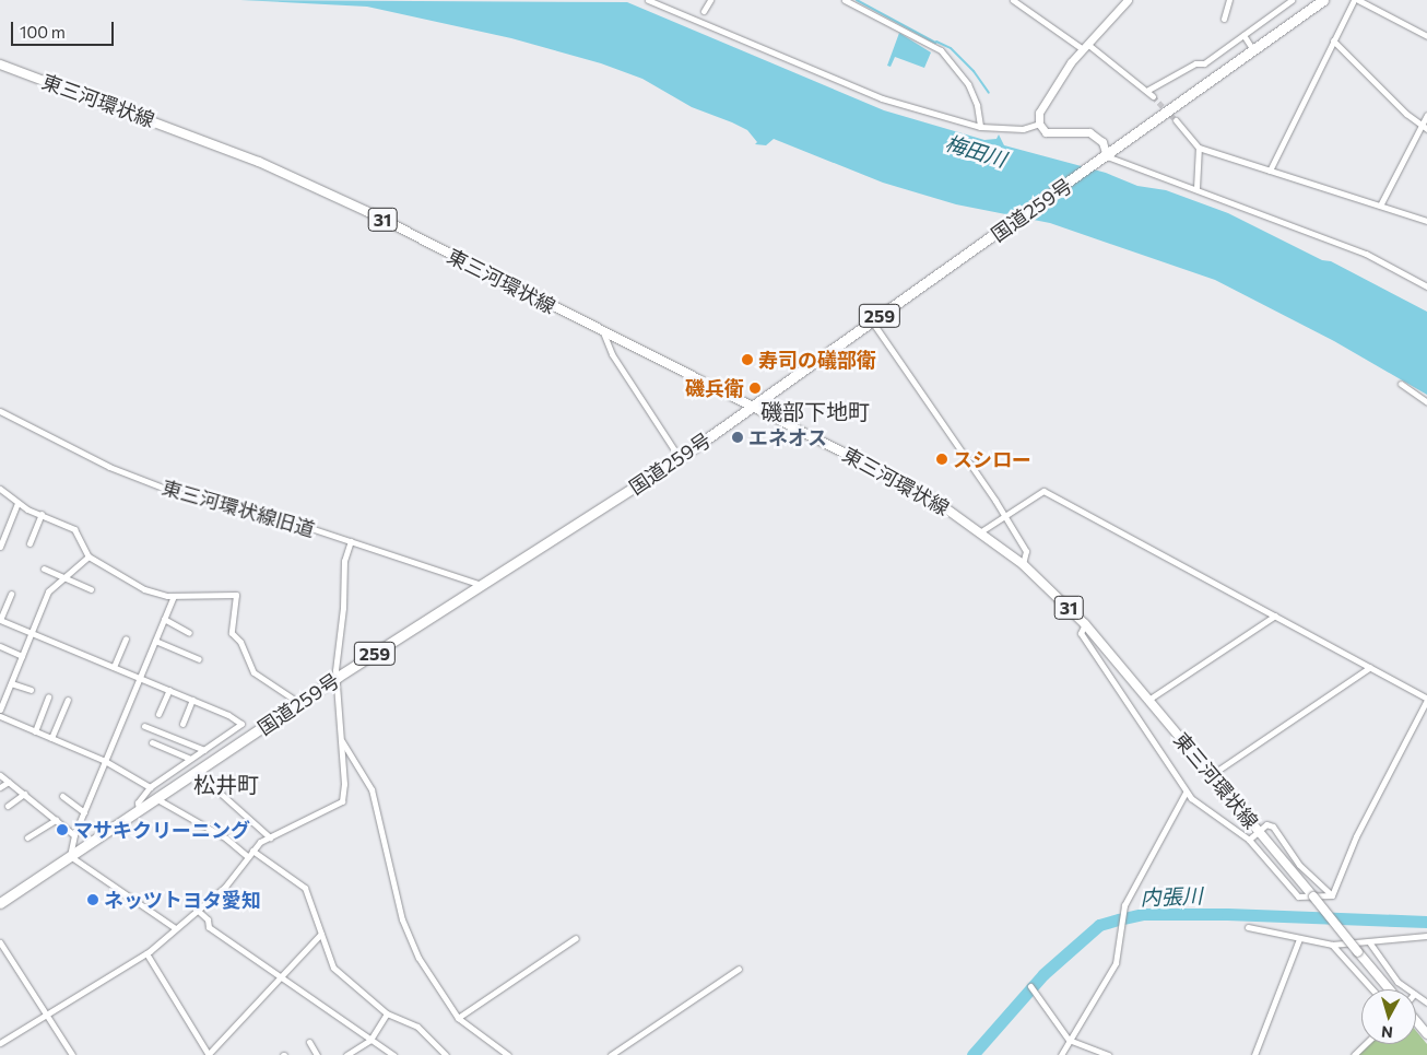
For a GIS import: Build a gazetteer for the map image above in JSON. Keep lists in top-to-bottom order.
{
  "streets": {
    "highway": ["国道259号", "259"],
    "main road": ["東三河環状線", "31"],
    "street": ["東三河環状線旧道"]
  },
  "crossings": [
    ["東三河環状線", "国道259号"],
    ["国道259号", "東三河環状線旧道"]
  ],
  "districts": ["磯部下地町", "松井町"],
  "water": ["梅田川", "内張川"],
  "places": [
    "寿司の礒部衛",
    "磯兵衛",
    "エネオス",
    "スシロー",
    "マサキクリーニング",
    "ネッツトヨタ愛知"
  ],
  "scale_bar": "100 m",
  "north": "bottom"
}
